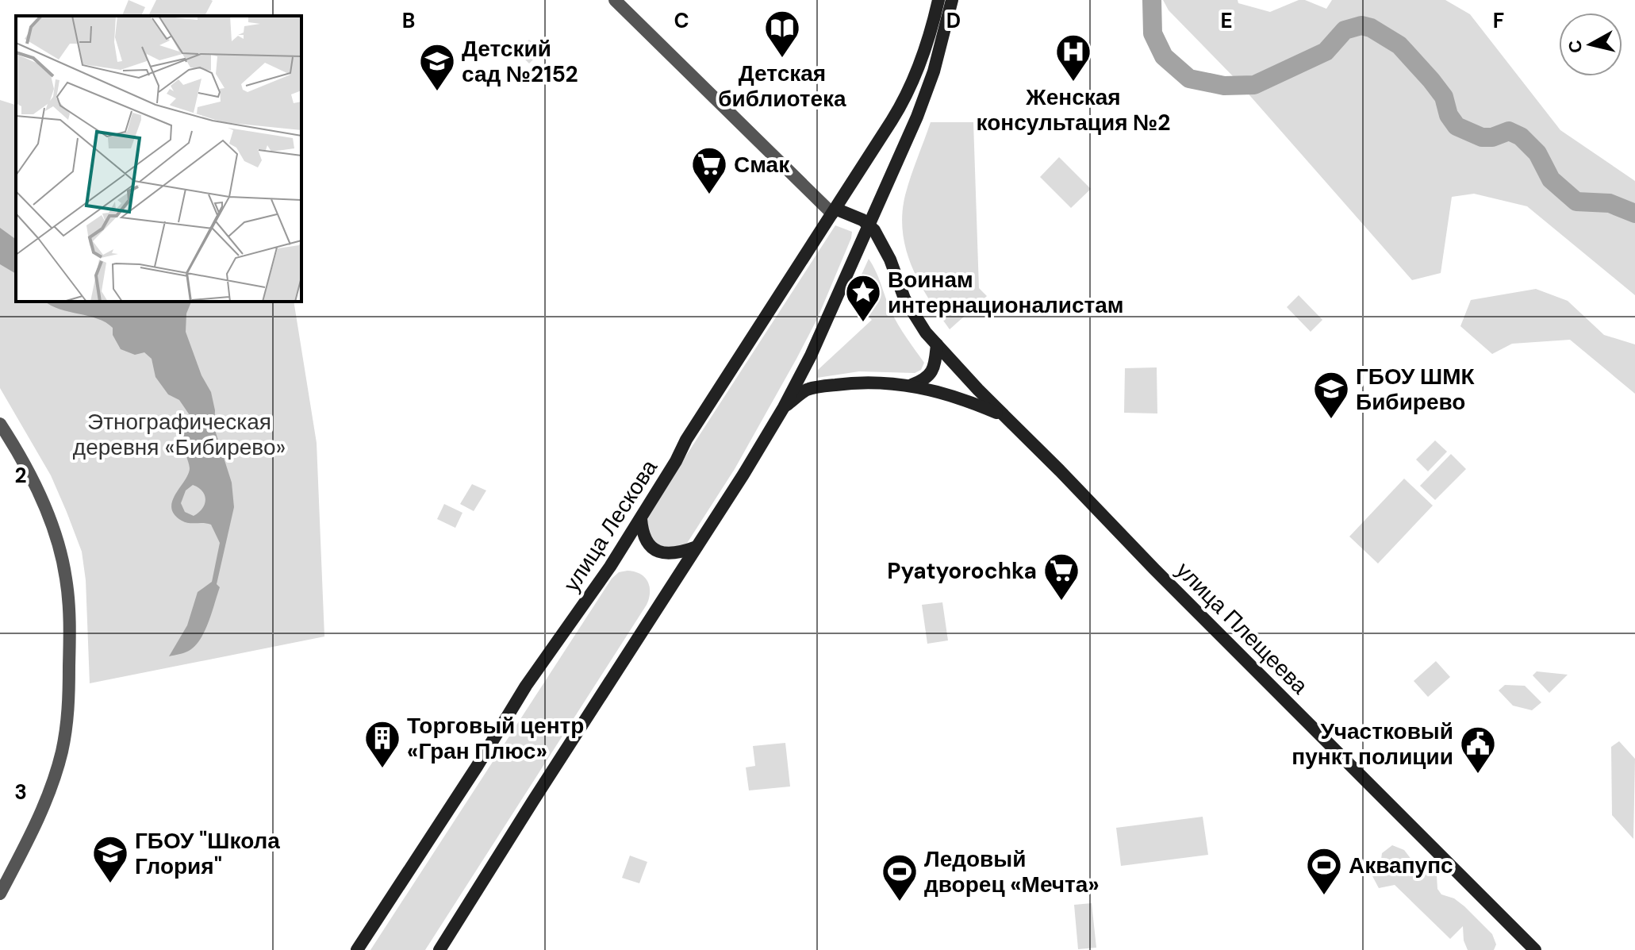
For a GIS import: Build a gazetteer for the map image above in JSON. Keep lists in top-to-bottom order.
{
  "streets": {
    "main road": ["улица Лескова", "улица Плещеева"]
  },
  "parks": ["Этнографическая деревня «Бибирево»"],
  "places": {
    "library": ["Детская библиотека"],
    "hospital": ["Женская консультация №2"],
    "school or university": ["Детский сад №2152", "ГБОУ ШМК Бибирево", "ГБОУ \"Школа Глория\""],
    "supermarket": ["Смак", "Pyatyorochka"],
    "place": ["Воинам интернационалистам"],
    "building": ["Торговый центр «Гран Плюс»"],
    "public building": ["Участковый пункт полиции"],
    "sports": ["Аквапупс", "Ледовый дворец «Мечта»"]
  },
  "north": "left",
  "grid": {
    "columns": [
      "B",
      "C",
      "D",
      "E",
      "F"
    ],
    "rows": ["2", "3"]
  }
}
